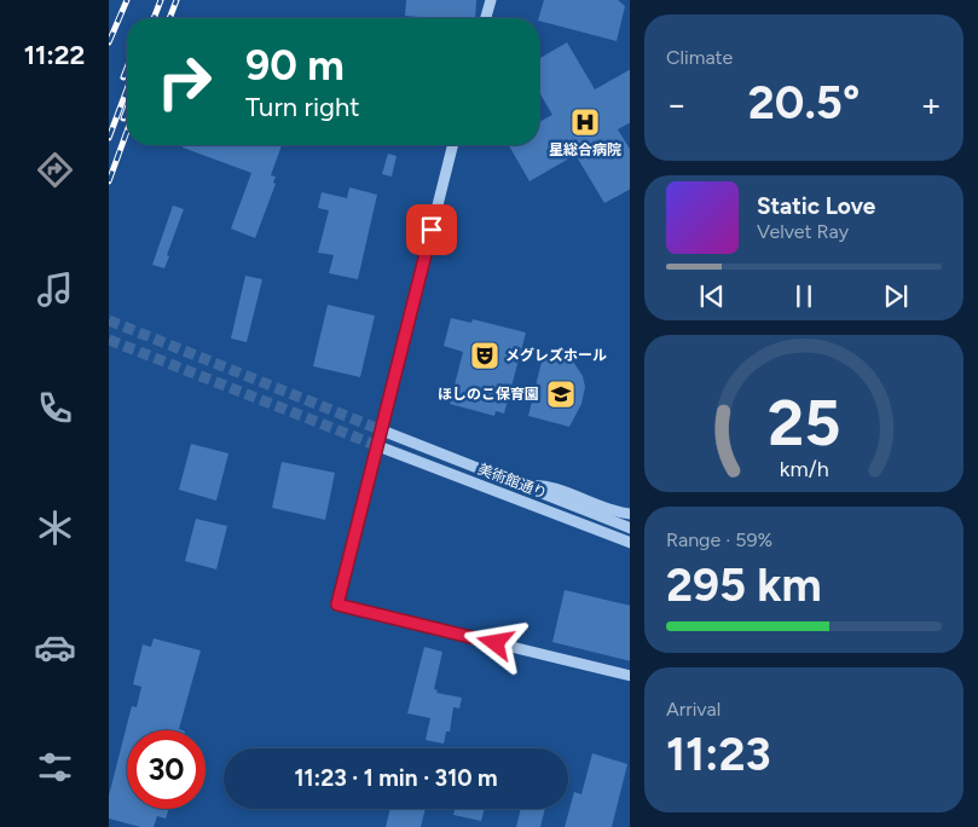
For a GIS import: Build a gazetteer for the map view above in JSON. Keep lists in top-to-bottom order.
{
  "streets": {
    "street": ["美術館通り"]
  },
  "places": {
    "hospital": ["星総合病院"],
    "theatre": ["メグレズホール"],
    "school or university": ["ほしのこ保育園"]
  },
  "page": {
    "tabs": "11:22",
    "tile": [
      "Climate",
      ["Range · 59%", "295 km"],
      ["Arrival", "11:23"]
    ],
    "turn": ["90 m", "Turn right"],
    "heat": ["−", "20.5°", "+"],
    "song": ["Static Love", "Velvet Ray"],
    "limit": "30",
    "trip": "11:23 · 1 min · 310 m",
    "gauge": ["25", "km/h"]
  }
}
